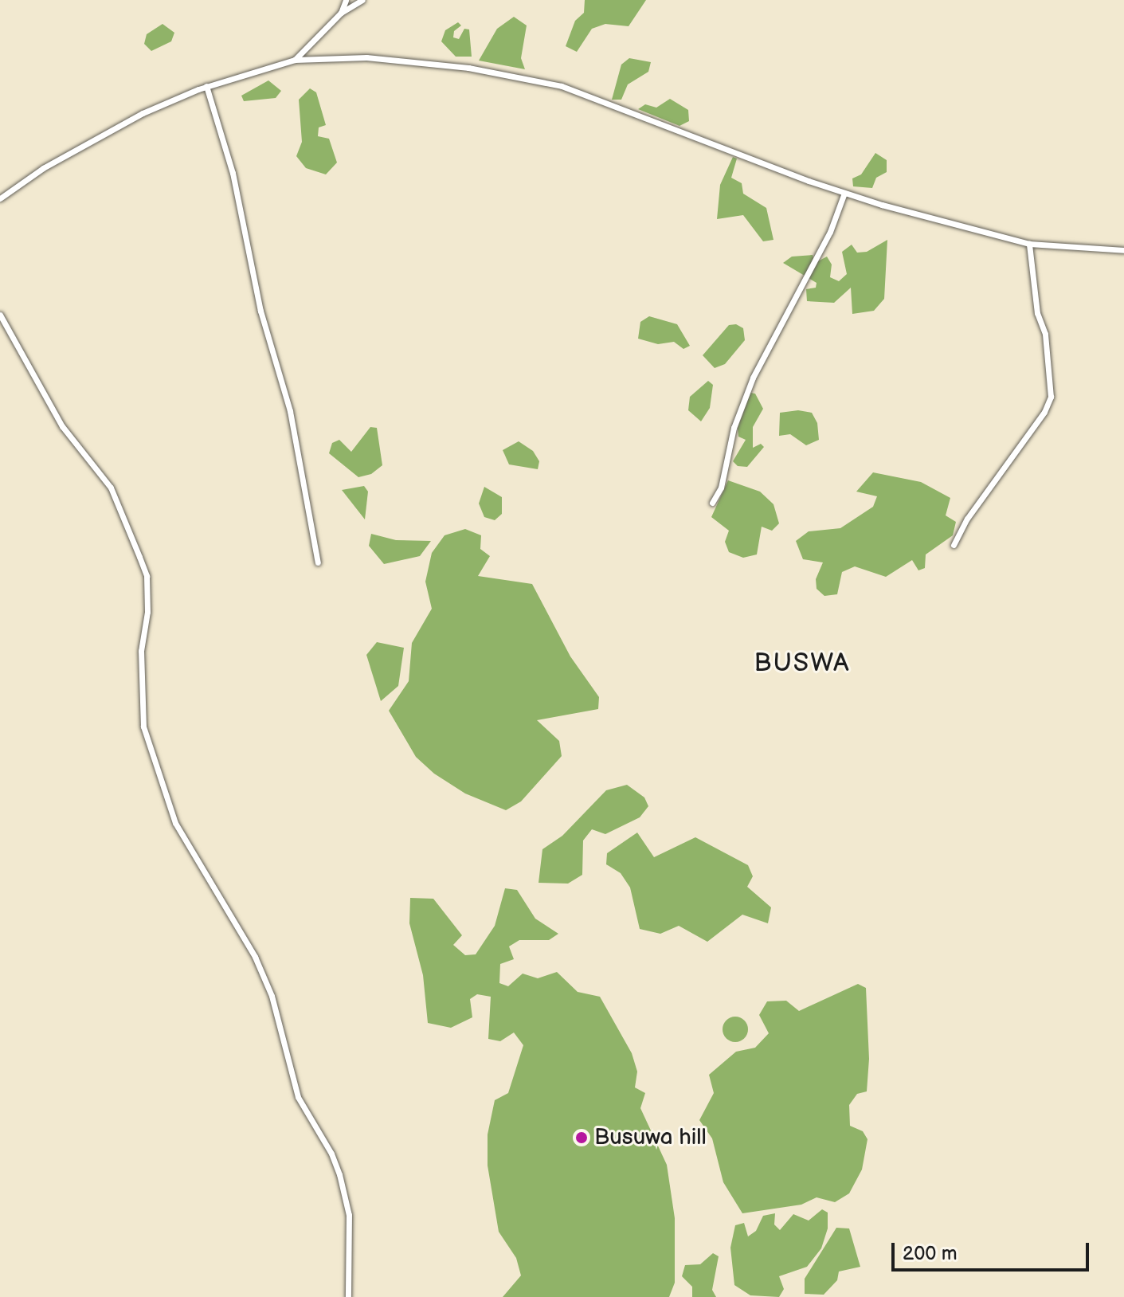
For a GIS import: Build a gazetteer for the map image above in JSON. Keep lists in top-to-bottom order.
{
  "districts": ["BUSWA"],
  "places": ["Busuwa hill"],
  "scale_bar": "200 m"
}
